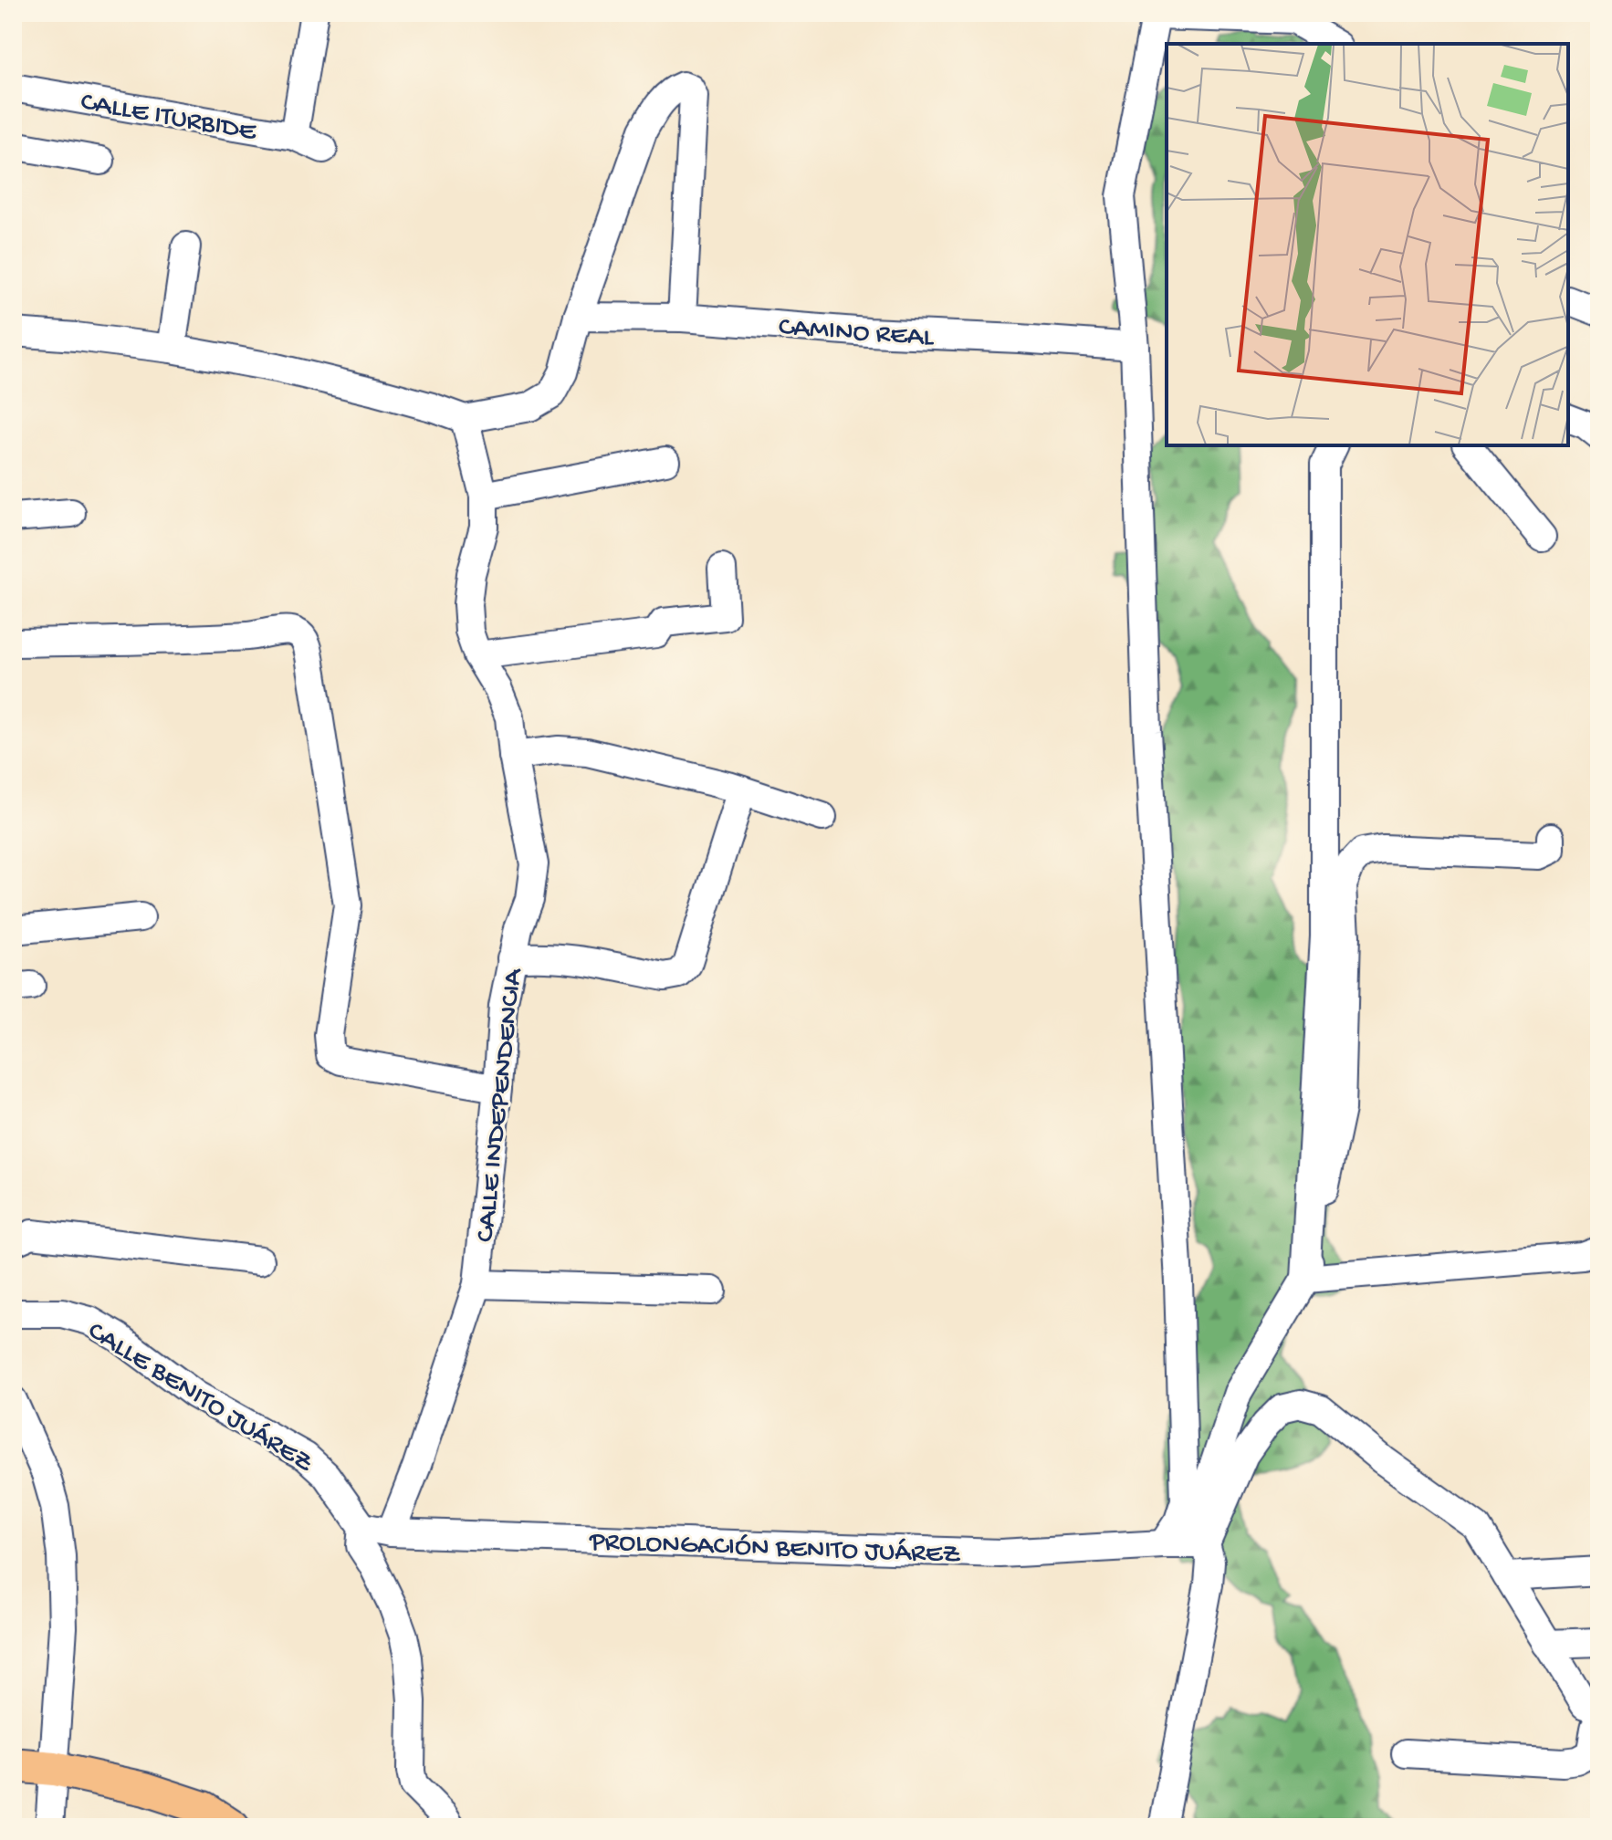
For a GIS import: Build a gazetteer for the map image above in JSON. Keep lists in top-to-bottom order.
{
  "streets": {
    "street": [
      "CALLE ITURBIDE",
      "CAMINO REAL",
      "CALLE INDEPENDENCIA",
      "CALLE BENITO JUÁREZ",
      "PROLONGACIÓN BENITO JUÁREZ"
    ]
  },
  "crossings": [
    ["CALLE INDEPENDENCIA", "PROLONGACIÓN BENITO JUÁREZ"],
    ["CALLE BENITO JUÁREZ", "PROLONGACIÓN BENITO JUÁREZ"]
  ]
}
